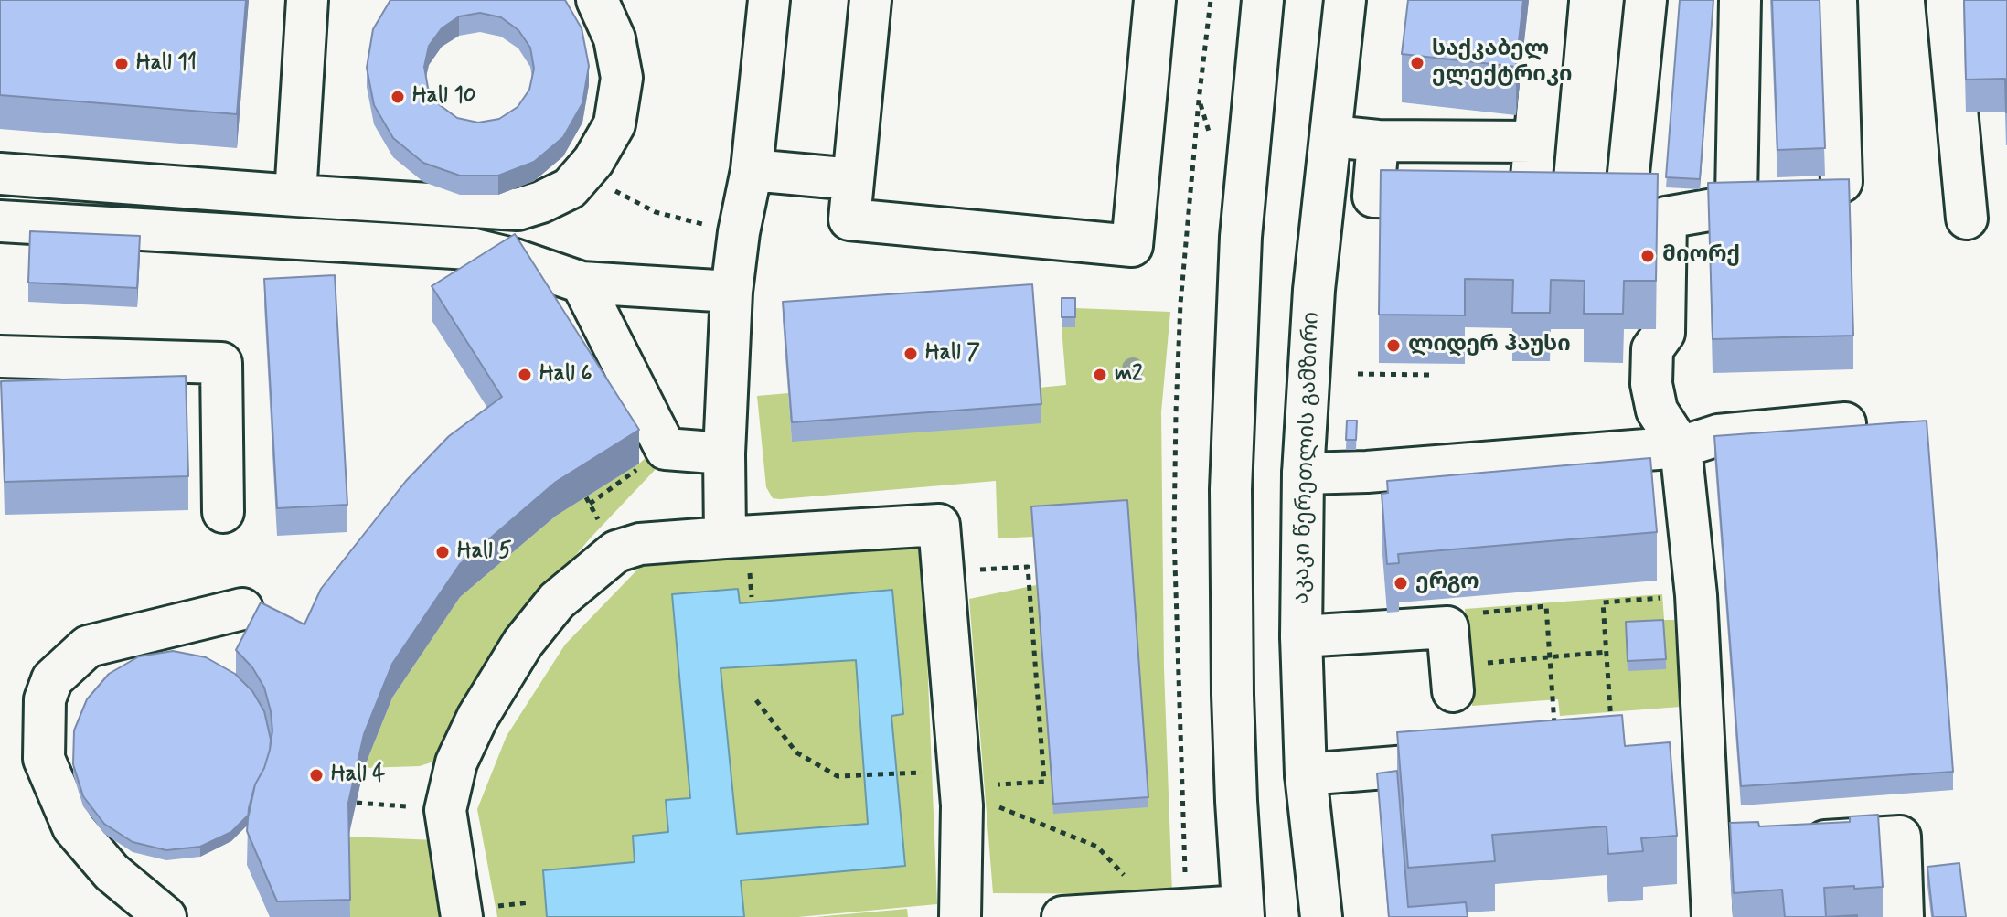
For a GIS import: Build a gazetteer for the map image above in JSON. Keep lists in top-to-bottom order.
{
  "streets": {
    "main road": ["აკაკი წერეთლის გამზირი"]
  },
  "places": [
    "საქკაბელ ელექტრიკი",
    "Hall 11",
    "Hall 10",
    "მიორქ",
    "ლიდერ ჰაუსი",
    "Hall 7",
    "Hall 6",
    "m2",
    "Hall 5",
    "ერგო",
    "Hall 4"
  ]
}
